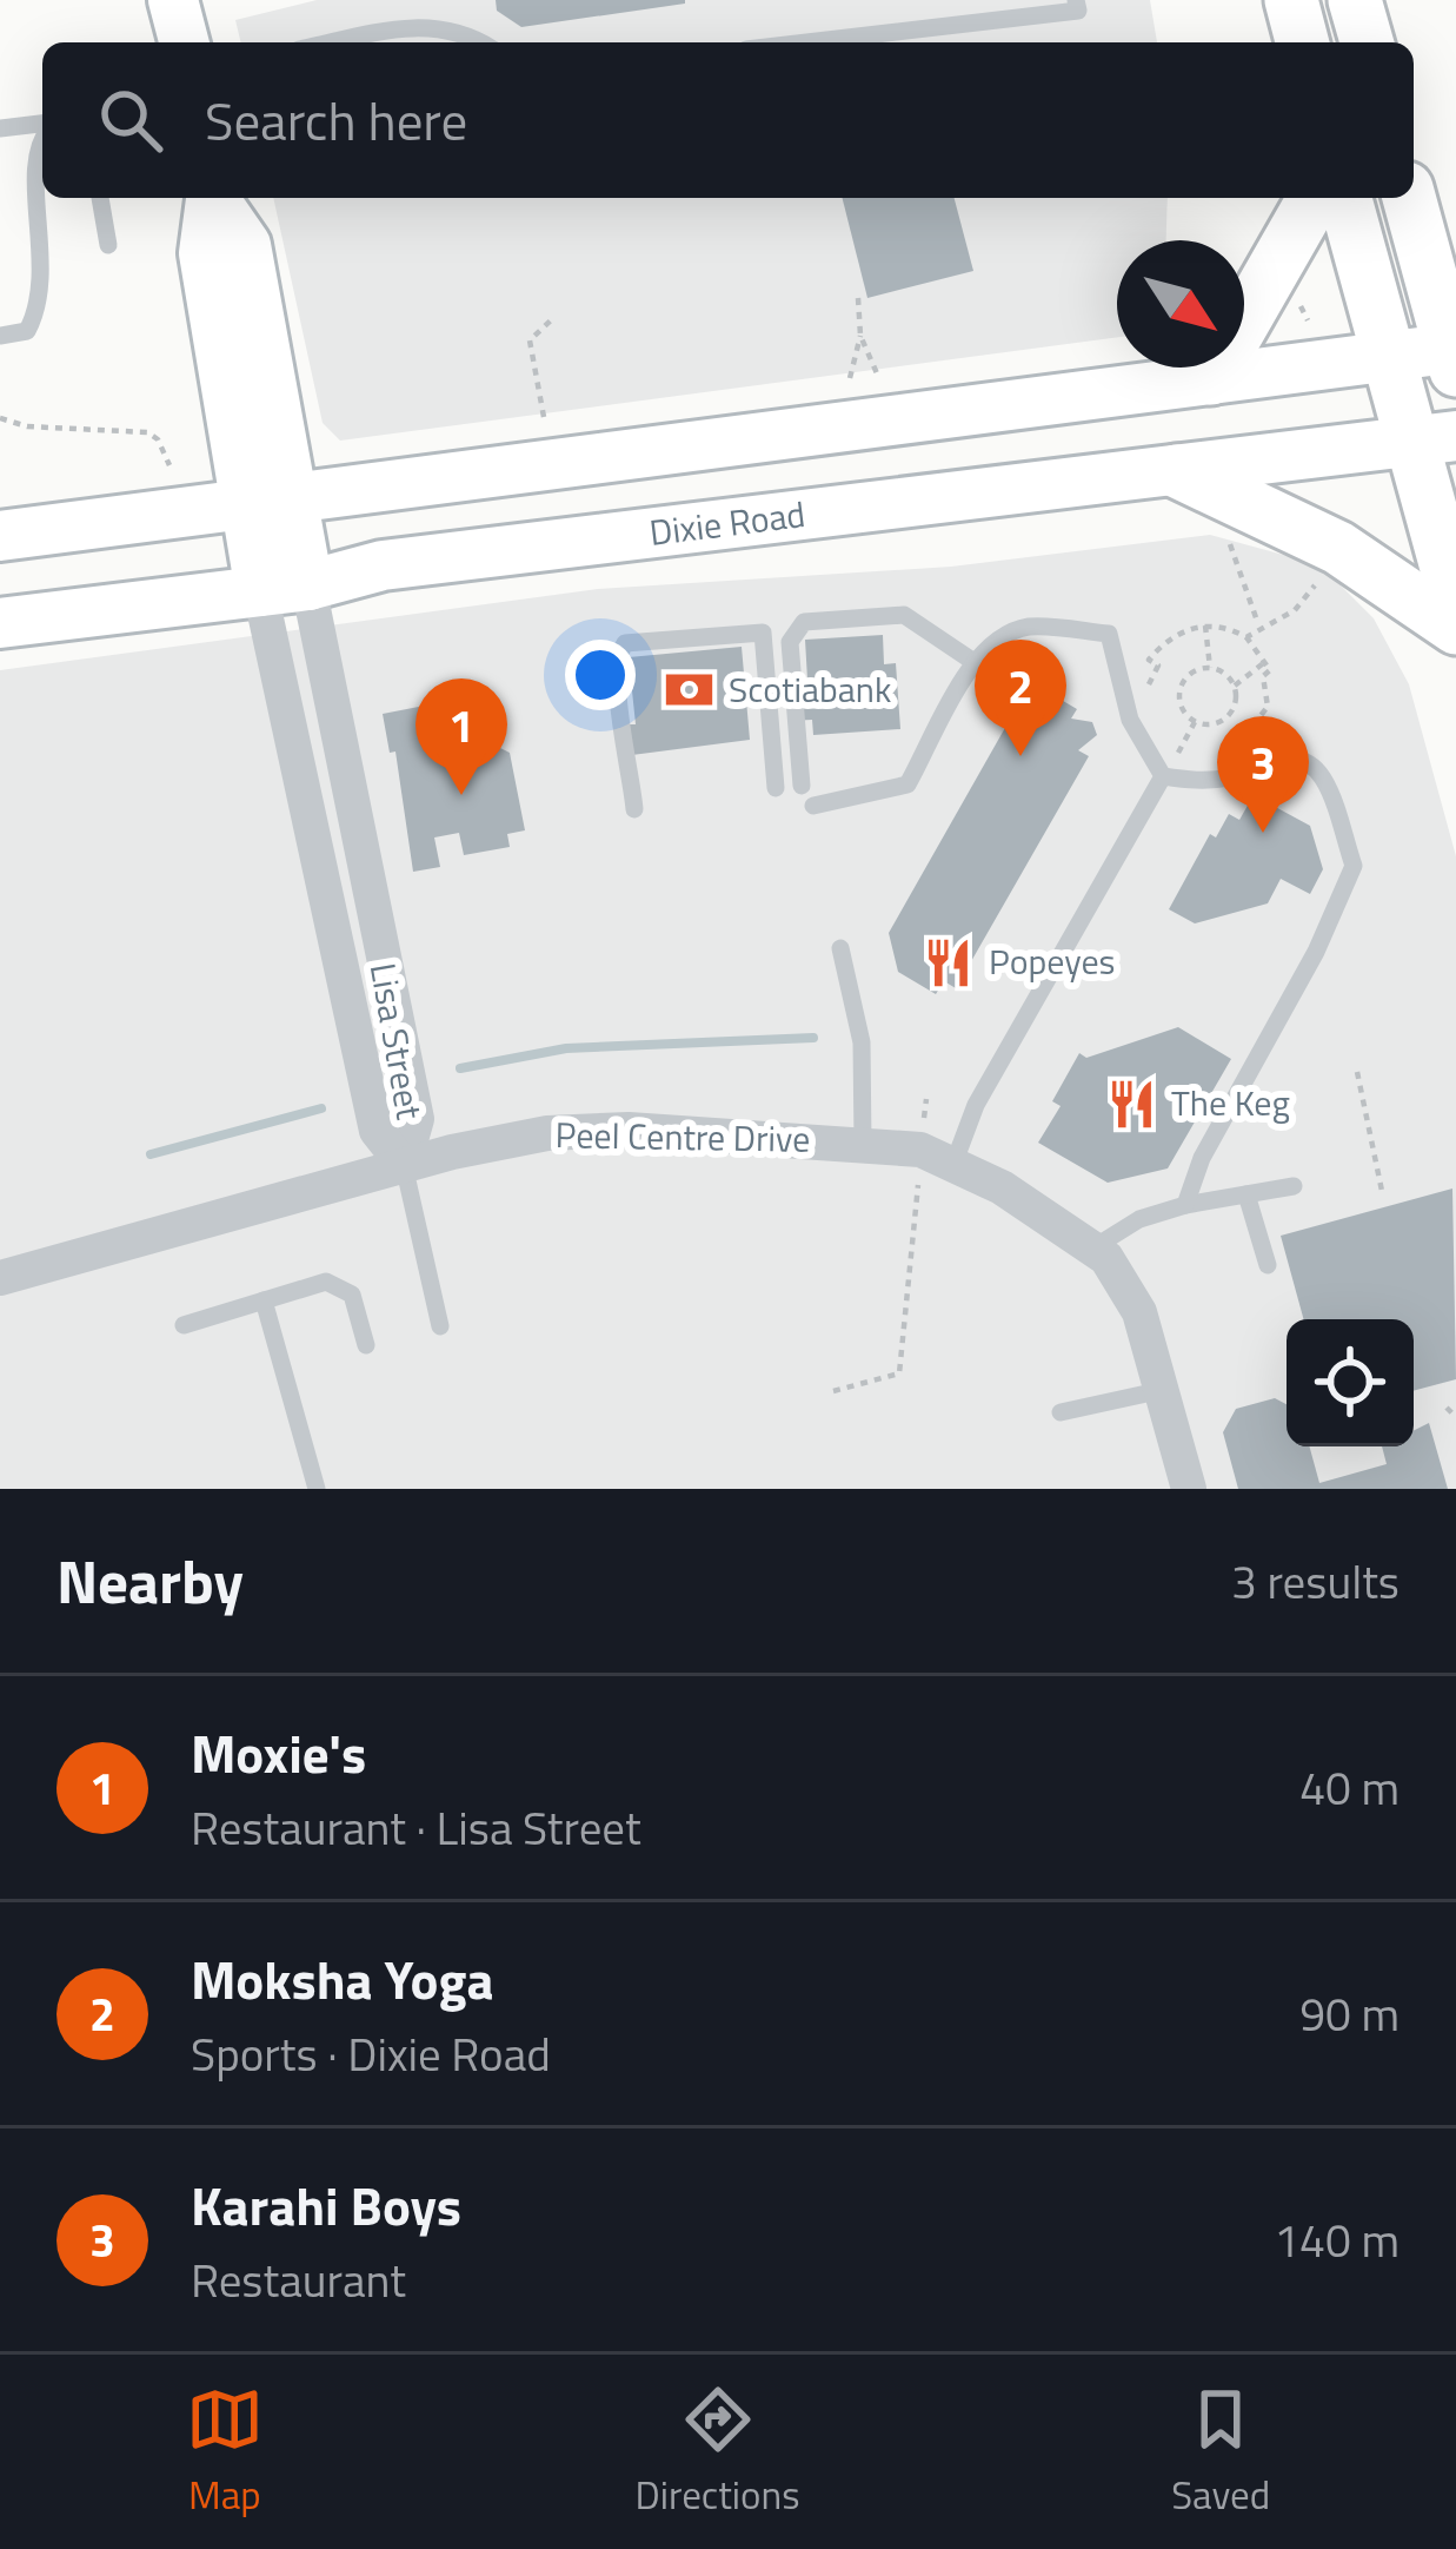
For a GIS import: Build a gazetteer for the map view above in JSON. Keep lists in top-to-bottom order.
{
  "streets": {
    "main road": ["Dixie Road", "Lisa Street"],
    "street": ["Peel Centre Drive"]
  },
  "crossings": [
    ["Dixie Road", "Lisa Street"],
    ["Lisa Street", "Peel Centre Drive"]
  ],
  "places": {
    "bank": ["Scotiabank"],
    "restaurant": ["Popeyes", "The Keg"]
  },
  "north": "bottom right",
  "page": {
    "search": "Search here",
    "pins": ["2", "1", "3"],
    "heading": ["Nearby", "3 results"],
    "list": [
      {
        "mark": "1",
        "name": "Moxie's",
        "note": "Restaurant · Lisa Street",
        "value": "40 m"
      },
      {
        "mark": "2",
        "name": "Moksha Yoga",
        "note": "Sports · Dixie Road",
        "value": "90 m"
      },
      {
        "mark": "3",
        "name": "Karahi Boys",
        "note": "Restaurant",
        "value": "140 m"
      }
    ],
    "nav": ["Map", "Directions", "Saved"]
  }
}
